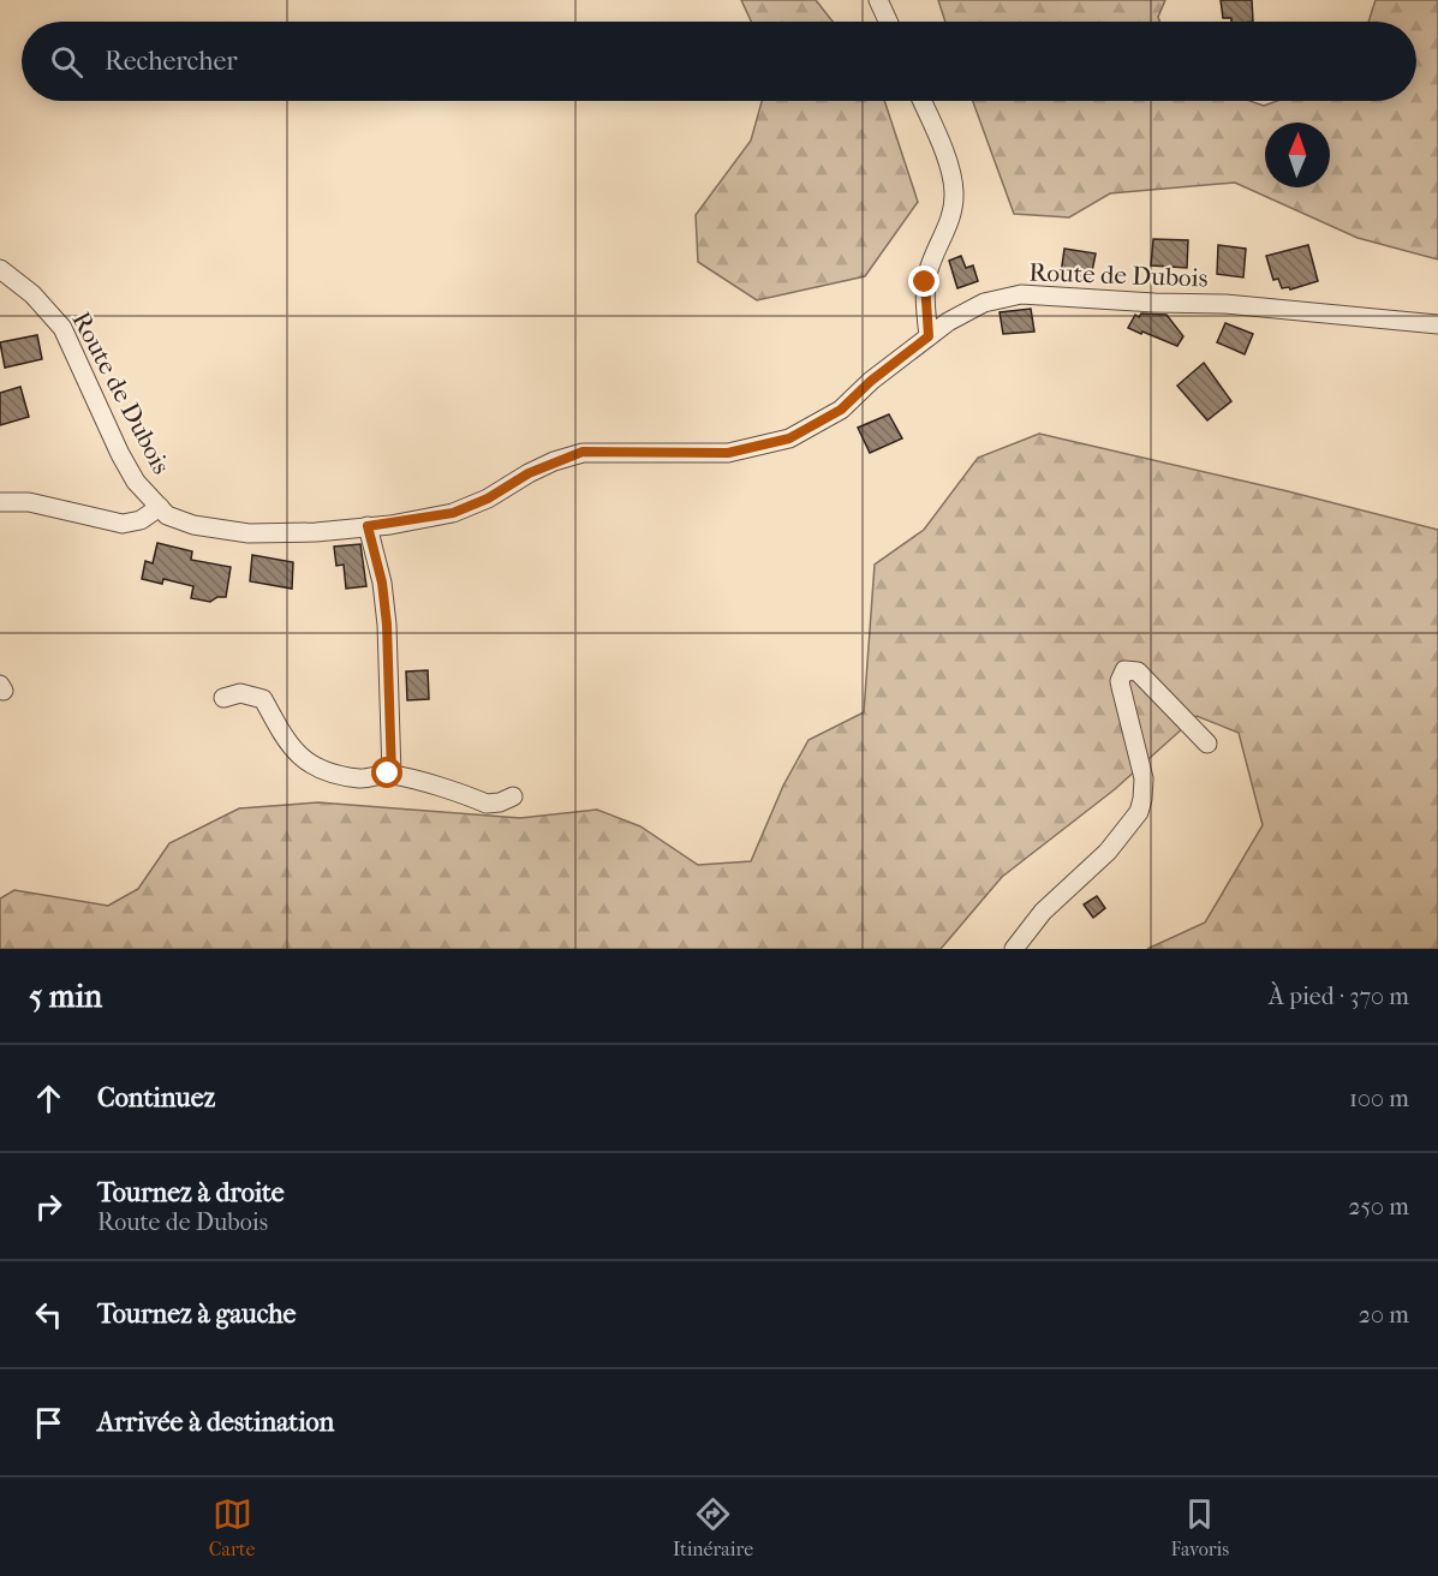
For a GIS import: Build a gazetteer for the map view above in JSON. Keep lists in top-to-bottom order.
{
  "streets": {
    "street": ["Route de Dubois"]
  },
  "north": "top",
  "page": {
    "search": "Rechercher",
    "heading": ["5 min", "À pied · 370 m"],
    "list": [
      ["Continuez", "100 m"],
      ["Tournez à droite", "Route de Dubois", "250 m"],
      ["Tournez à gauche", "20 m"],
      "Arrivée à destination"
    ],
    "nav": ["Carte", "Itinéraire", "Favoris"]
  }
}
